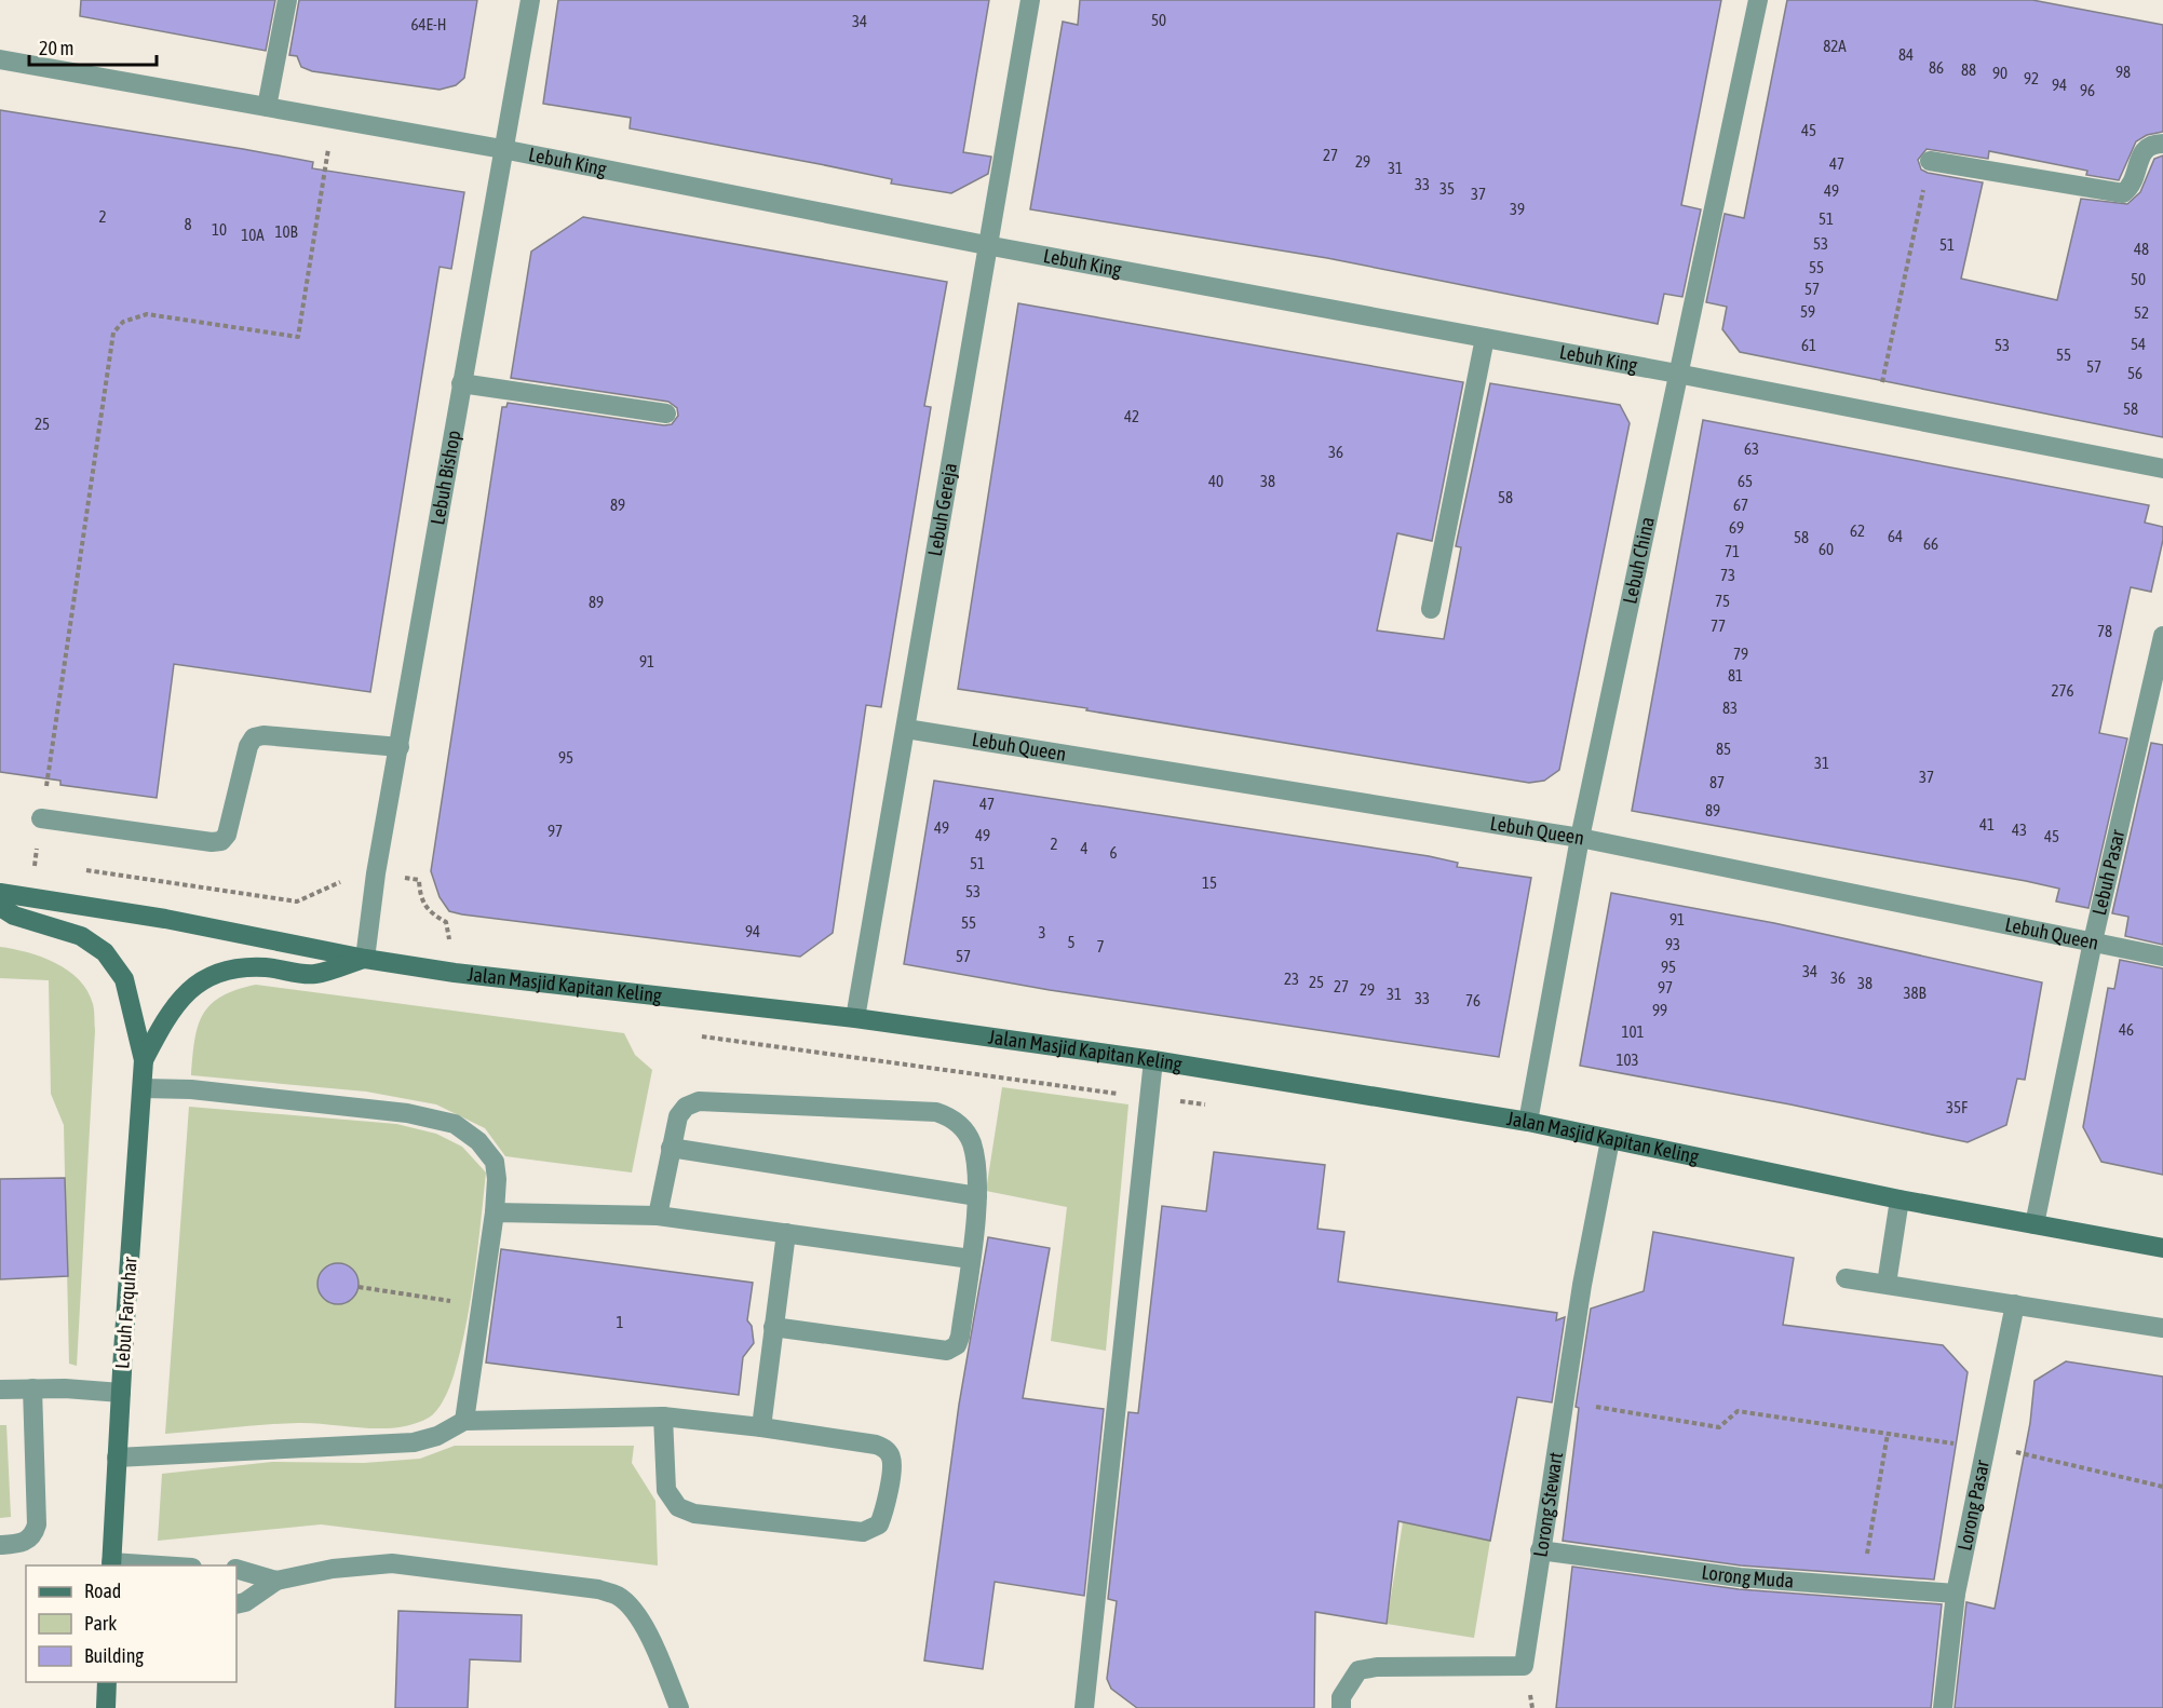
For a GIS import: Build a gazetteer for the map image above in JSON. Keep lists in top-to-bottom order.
{
  "streets": {
    "main road": ["Jalan Masjid Kapitan Keling", "Lebuh Farquhar"],
    "street": [
      "Lebuh King",
      "Lebuh Bishop",
      "Lebuh Gereja",
      "Lebuh China",
      "Lebuh Queen",
      "Lebuh Pasar",
      "Lorong Stewart",
      "Lorong Pasar",
      "Lorong Muda"
    ]
  },
  "crossings": [
    ["Lebuh King", "Lebuh Bishop"],
    ["Lebuh King", "Lebuh Gereja"],
    ["Lebuh King", "Lebuh China"],
    ["Lebuh Bishop", "Jalan Masjid Kapitan Keling"],
    ["Lebuh Bishop", "Lebuh Farquhar"],
    ["Lebuh Gereja", "Lebuh Queen"],
    ["Lebuh Gereja", "Jalan Masjid Kapitan Keling"],
    ["Lebuh China", "Lebuh Queen"],
    ["Lebuh China", "Jalan Masjid Kapitan Keling"],
    ["Lebuh Queen", "Lebuh Pasar"],
    ["Lebuh Pasar", "Jalan Masjid Kapitan Keling"],
    ["Jalan Masjid Kapitan Keling", "Lebuh Farquhar"],
    ["Jalan Masjid Kapitan Keling", "Lorong Stewart"],
    ["Lorong Stewart", "Lorong Muda"],
    ["Lorong Pasar", "Lorong Muda"]
  ],
  "house_numbers": [
    "50",
    "34",
    "64E-H",
    "82A",
    "84",
    "86",
    "88",
    "98",
    "90",
    "92",
    "94",
    "96",
    "45",
    "27",
    "29",
    "47",
    "31",
    "33",
    "35",
    "49",
    "37",
    "39",
    "2",
    "51",
    "8",
    "10",
    "10B",
    "10A",
    "53",
    "51",
    "48",
    "55",
    "50",
    "57",
    "59",
    "52",
    "54",
    "61",
    "53",
    "55",
    "57",
    "56",
    "58",
    "42",
    "25",
    "63",
    "36",
    "40",
    "38",
    "65",
    "58",
    "89",
    "67",
    "69",
    "62",
    "64",
    "58",
    "66",
    "60",
    "71",
    "73",
    "75",
    "89",
    "77",
    "78",
    "79",
    "91",
    "81",
    "276",
    "83",
    "85",
    "95",
    "31",
    "37",
    "87",
    "47",
    "89",
    "41",
    "49",
    "43",
    "97",
    "49",
    "45",
    "2",
    "4",
    "6",
    "51",
    "15",
    "53",
    "91",
    "55",
    "94",
    "3",
    "5",
    "93",
    "7",
    "57",
    "95",
    "34",
    "36",
    "23",
    "25",
    "38",
    "27",
    "97",
    "29",
    "38B",
    "31",
    "33",
    "76",
    "99",
    "46",
    "101",
    "103",
    "35F",
    "1"
  ],
  "legend": ["Road", "Park", "Building"],
  "scale_bar": "20 m"
}
